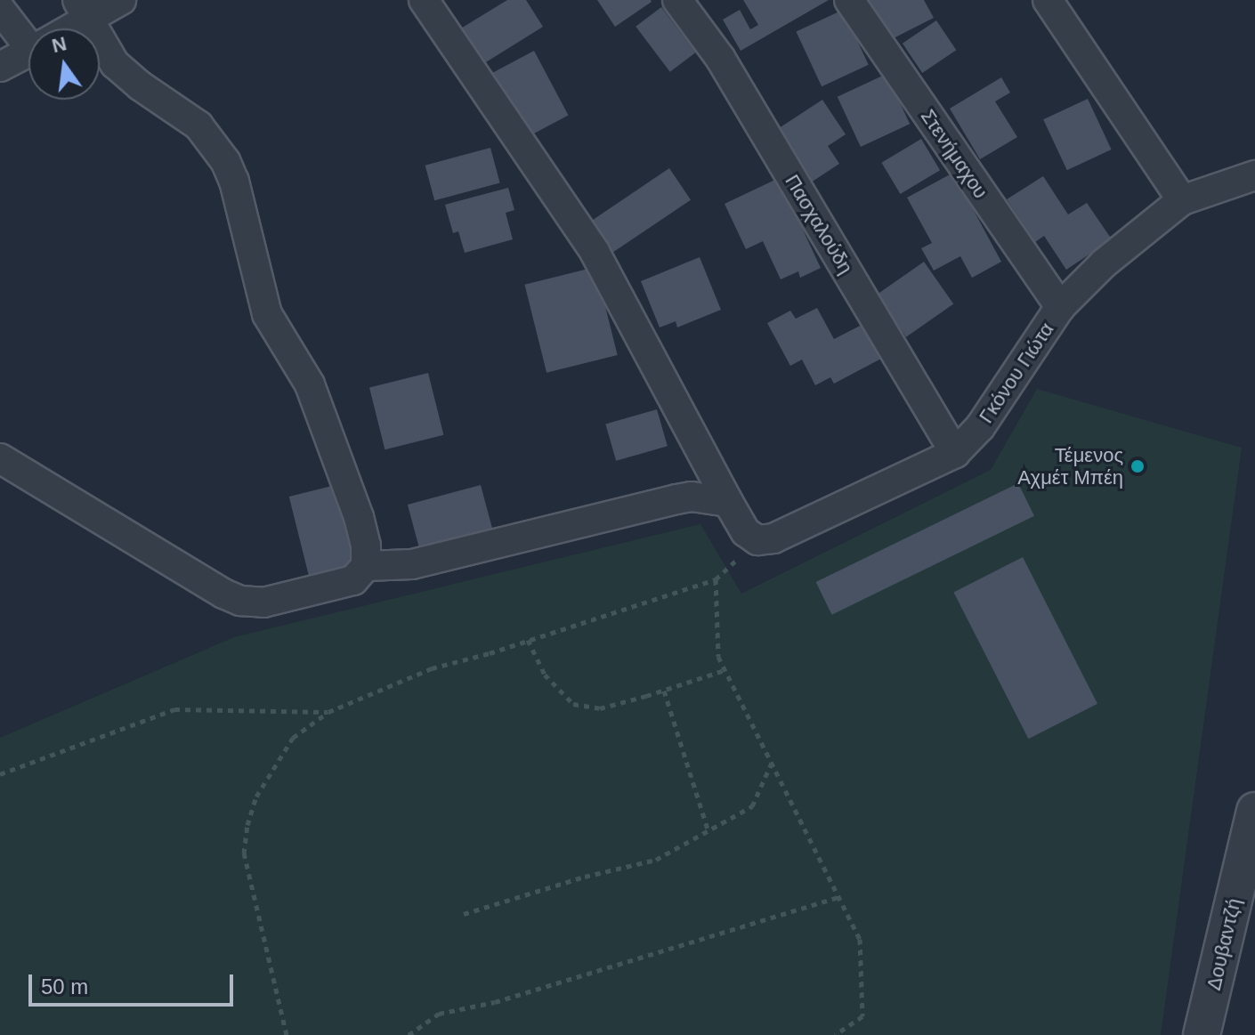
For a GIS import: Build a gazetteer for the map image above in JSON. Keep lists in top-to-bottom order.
{
  "streets": {
    "street": [
      "Στενήμαχου",
      "Πασχαλούδη",
      "Γκόνου Γιώτα",
      "Δουβαντζή"
    ]
  },
  "crossings": [
    ["Στενήμαχου", "Γκόνου Γιώτα"],
    ["Πασχαλούδη", "Γκόνου Γιώτα"]
  ],
  "places": ["Τέμενος Αχμέτ Μπέη"],
  "scale_bar": "50 m",
  "north": "top"
}
